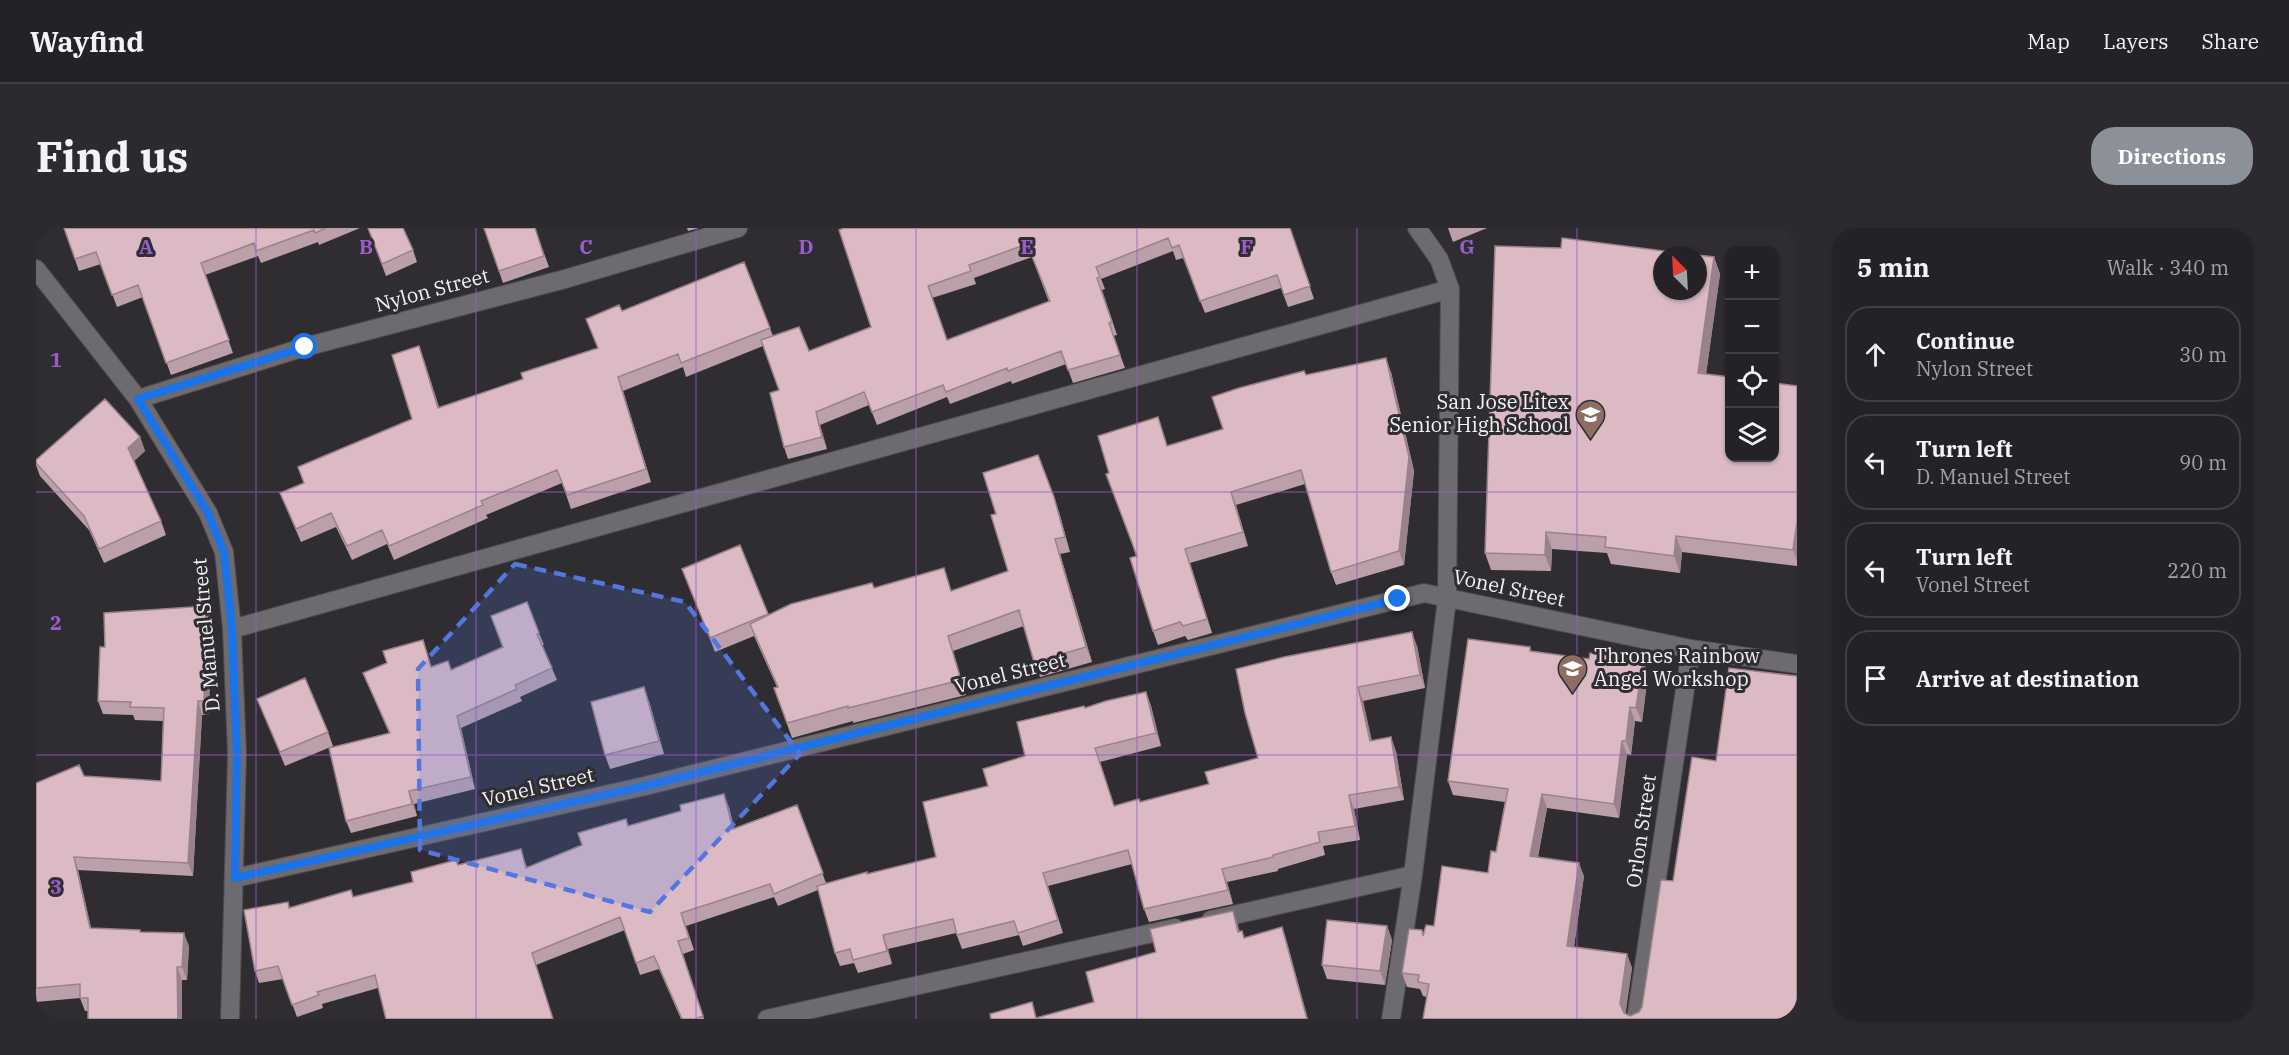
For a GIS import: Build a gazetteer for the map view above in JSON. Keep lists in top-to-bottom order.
{
  "streets": {
    "street": [
      "Nylon Street",
      "Vonel Street",
      "D. Manuel Street",
      "Orlon Street"
    ]
  },
  "crossings": [
    ["Nylon Street", "D. Manuel Street"],
    ["Vonel Street", "D. Manuel Street"],
    ["Vonel Street", "Orlon Street"]
  ],
  "places": {
    "school or university": ["San Jose Litex Senior High School", "Thrones Rainbow Angel Workshop"]
  },
  "north": "top left",
  "page": {
    "header": "Wayfind",
    "nav": ["Map", "Layers", "Share"],
    "buttons": "Directions",
    "title": "Find us",
    "heading": ["5 min", "Walk · 340 m"],
    "map_buttons": ["+", "−"],
    "list": [
      ["Continue", "Nylon Street", "30 m"],
      ["Turn left", "D. Manuel Street", "90 m"],
      ["Turn left", "Vonel Street", "220 m"],
      "Arrive at destination"
    ]
  },
  "grid": {
    "columns": [
      "A",
      "B",
      "C",
      "D",
      "E",
      "F",
      "G"
    ],
    "rows": ["1", "2", "3"]
  }
}
